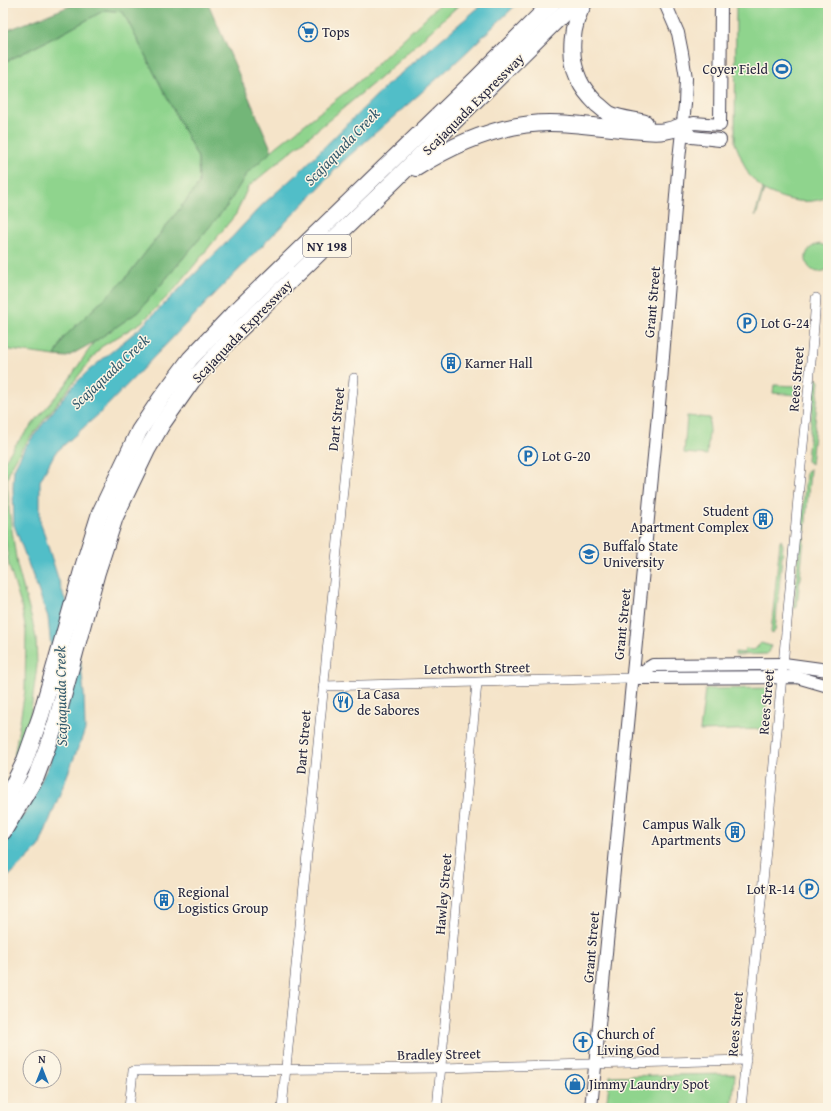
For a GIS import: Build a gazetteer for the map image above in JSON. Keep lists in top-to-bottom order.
{
  "streets": {
    "highway": ["Scajaquada Expressway", "NY 198"],
    "street": [
      "Grant Street",
      "Rees Street",
      "Dart Street",
      "Letchworth Street",
      "Hawley Street",
      "Bradley Street"
    ]
  },
  "crossings": [
    ["Grant Street", "Letchworth Street"],
    ["Grant Street", "Bradley Street"],
    ["Rees Street", "Letchworth Street"],
    ["Rees Street", "Bradley Street"],
    ["Dart Street", "Letchworth Street"],
    ["Dart Street", "Bradley Street"],
    ["Letchworth Street", "Hawley Street"],
    ["Hawley Street", "Bradley Street"]
  ],
  "water": ["Scajaquada Creek"],
  "places": {
    "supermarket": ["Tops"],
    "sports": ["Coyer Field"],
    "parking": ["Lot G-24", "Lot G-20", "Lot R-14"],
    "building": [
      "Karner Hall",
      "Student Apartment Complex",
      "Campus Walk Apartments",
      "Regional Logistics Group"
    ],
    "school or university": ["Buffalo State University"],
    "restaurant": ["La Casa de Sabores"],
    "church": ["Church of Living God"],
    "shop": ["Jimmy Laundry Spot"]
  },
  "north": "top"
}
